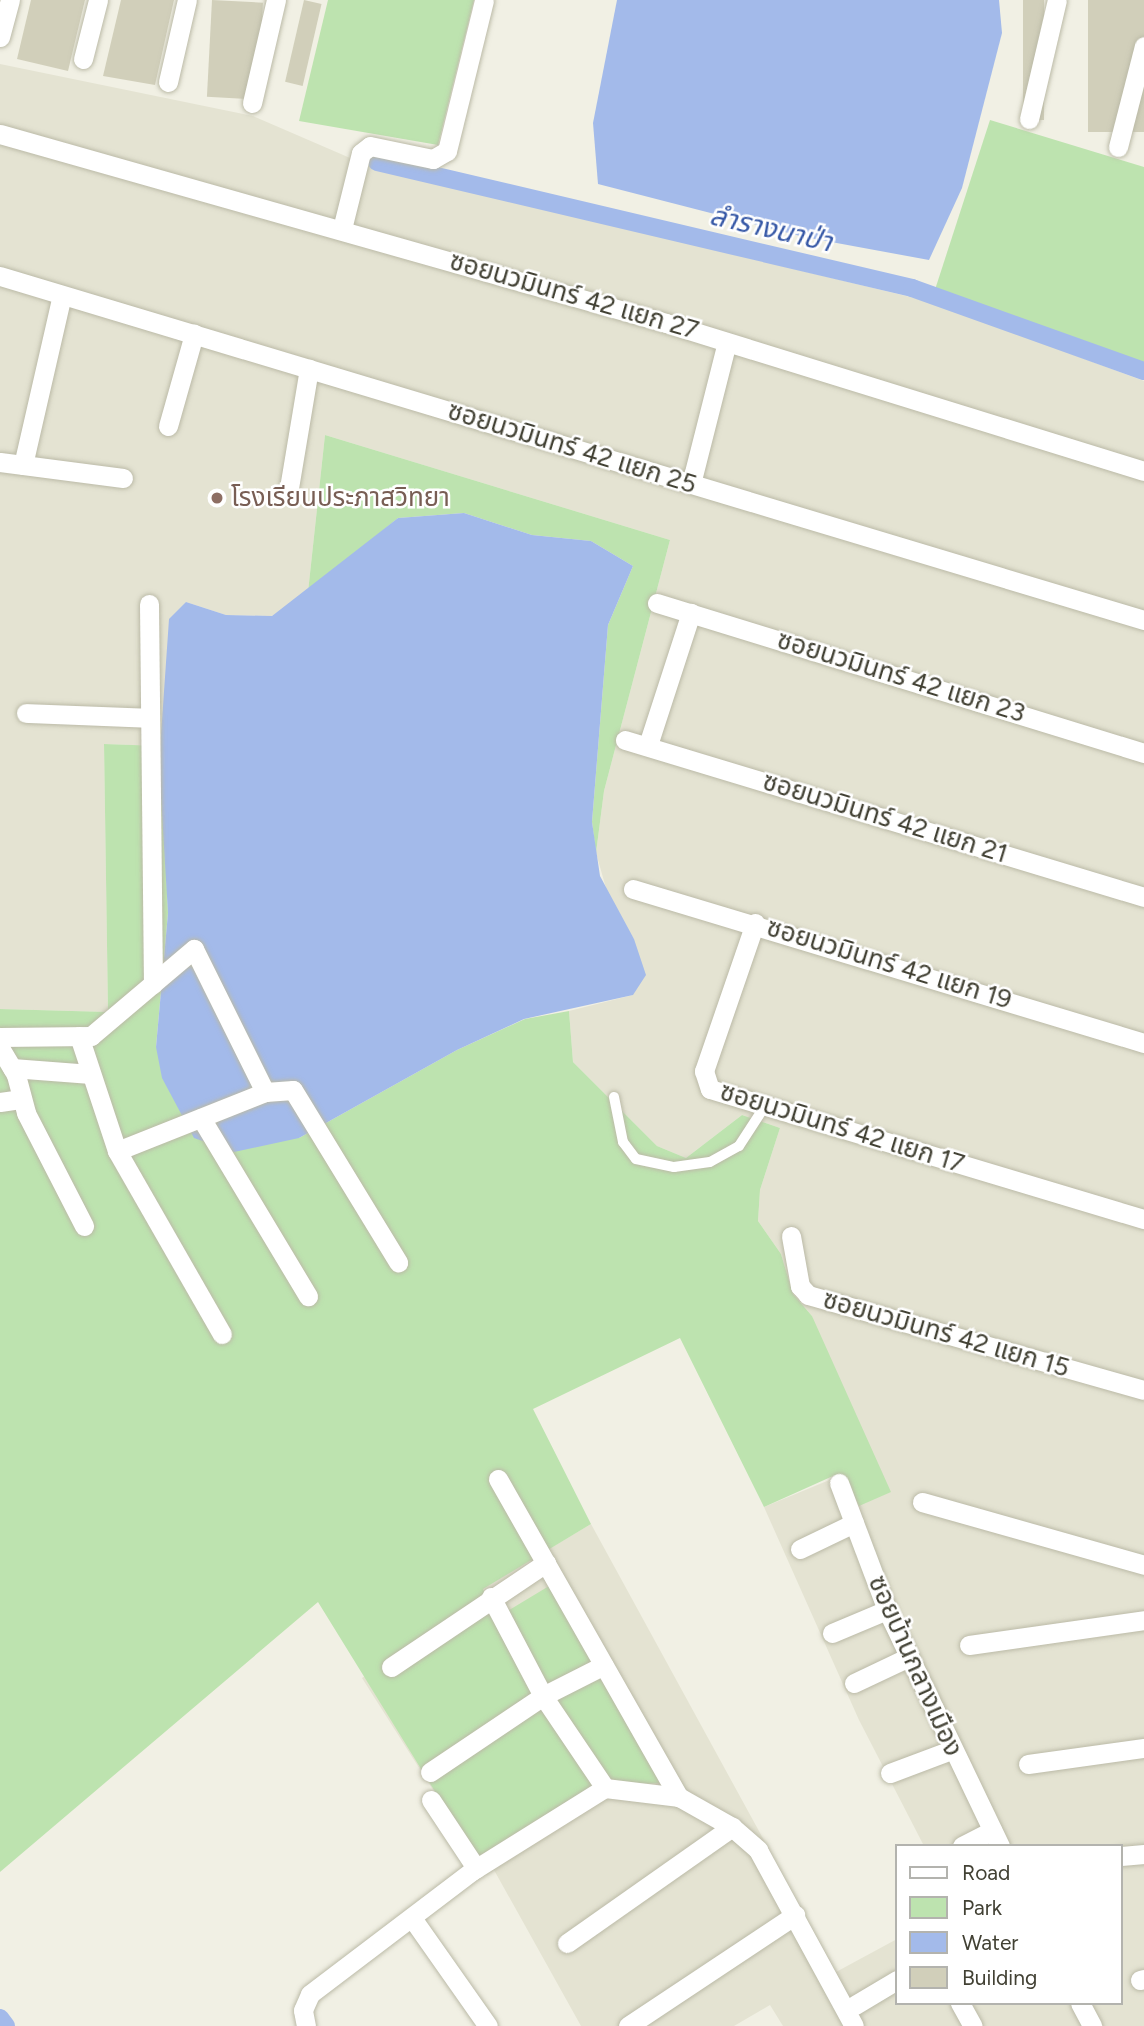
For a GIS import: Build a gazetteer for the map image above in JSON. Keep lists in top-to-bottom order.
{
  "streets": {
    "street": [
      "ซอยนวมินทร์ 42 แยก 27",
      "ซอยนวมินทร์ 42 แยก 25",
      "ซอยนวมินทร์ 42 แยก 23",
      "ซอยนวมินทร์ 42 แยก 21",
      "ซอยนวมินทร์ 42 แยก 19",
      "ซอยนวมินทร์ 42 แยก 17",
      "ซอยนวมินทร์ 42 แยก 15",
      "ซอยบ้านกลางเมือง"
    ]
  },
  "crossings": [
    ["ซอยนวมินทร์ 42 แยก 19", "ซอยนวมินทร์ 42 แยก 17"]
  ],
  "water": ["ลำรางนาป่า"],
  "places": ["โรงเรียนประภาสวิทยา"],
  "legend": [
    "Road",
    "Park",
    "Water",
    "Building"
  ]
}
